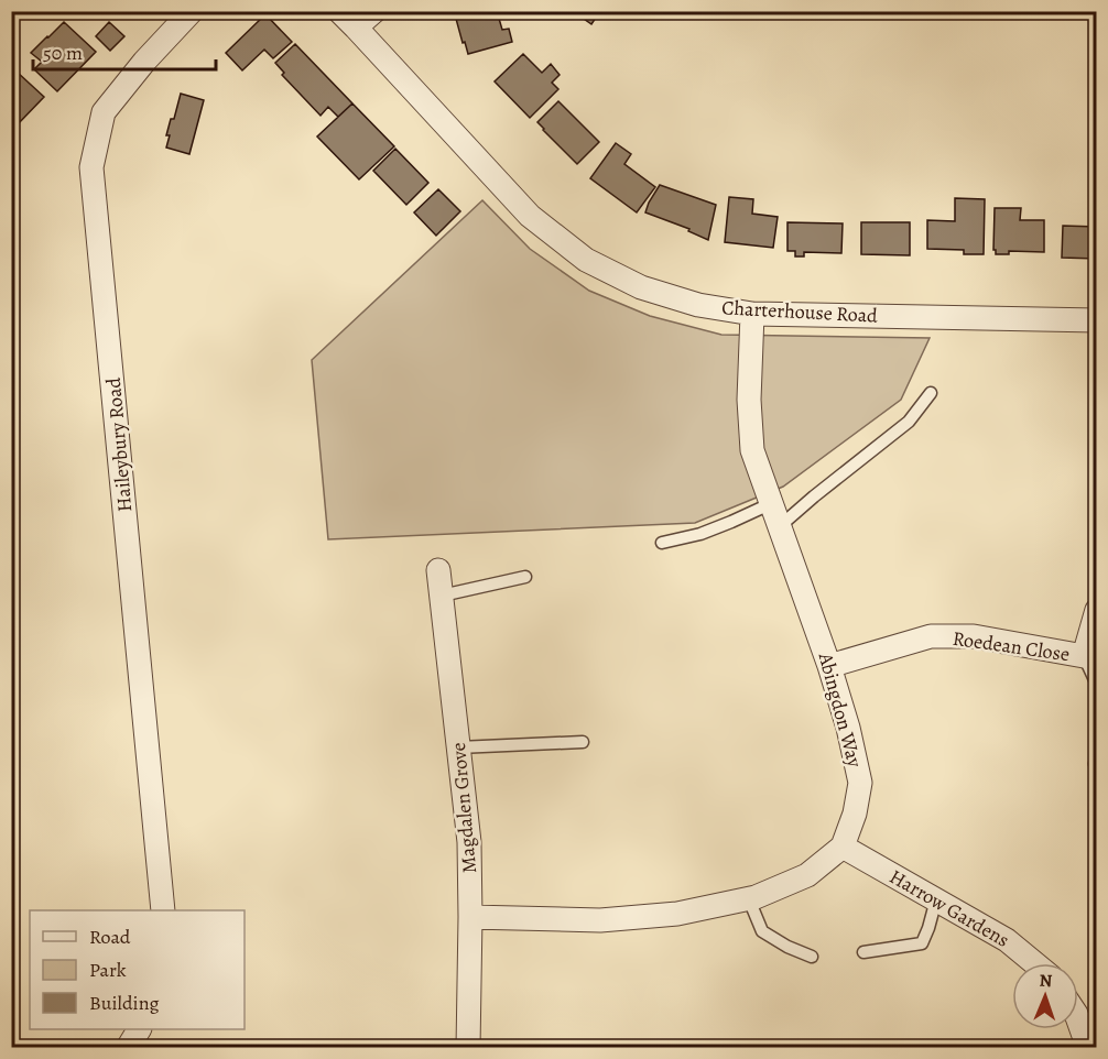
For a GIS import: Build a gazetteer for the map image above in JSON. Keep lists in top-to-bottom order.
{
  "streets": {
    "street": [
      "Charterhouse Road",
      "Haileybury Road",
      "Roedean Close",
      "Abingdon Way",
      "Magdalen Grove",
      "Harrow Gardens"
    ]
  },
  "crossings": [
    ["Charterhouse Road", "Abingdon Way"],
    ["Roedean Close", "Abingdon Way"],
    ["Abingdon Way", "Harrow Gardens"]
  ],
  "legend": ["Road", "Park", "Building"],
  "scale_bar": "50 m",
  "north": "top"
}
